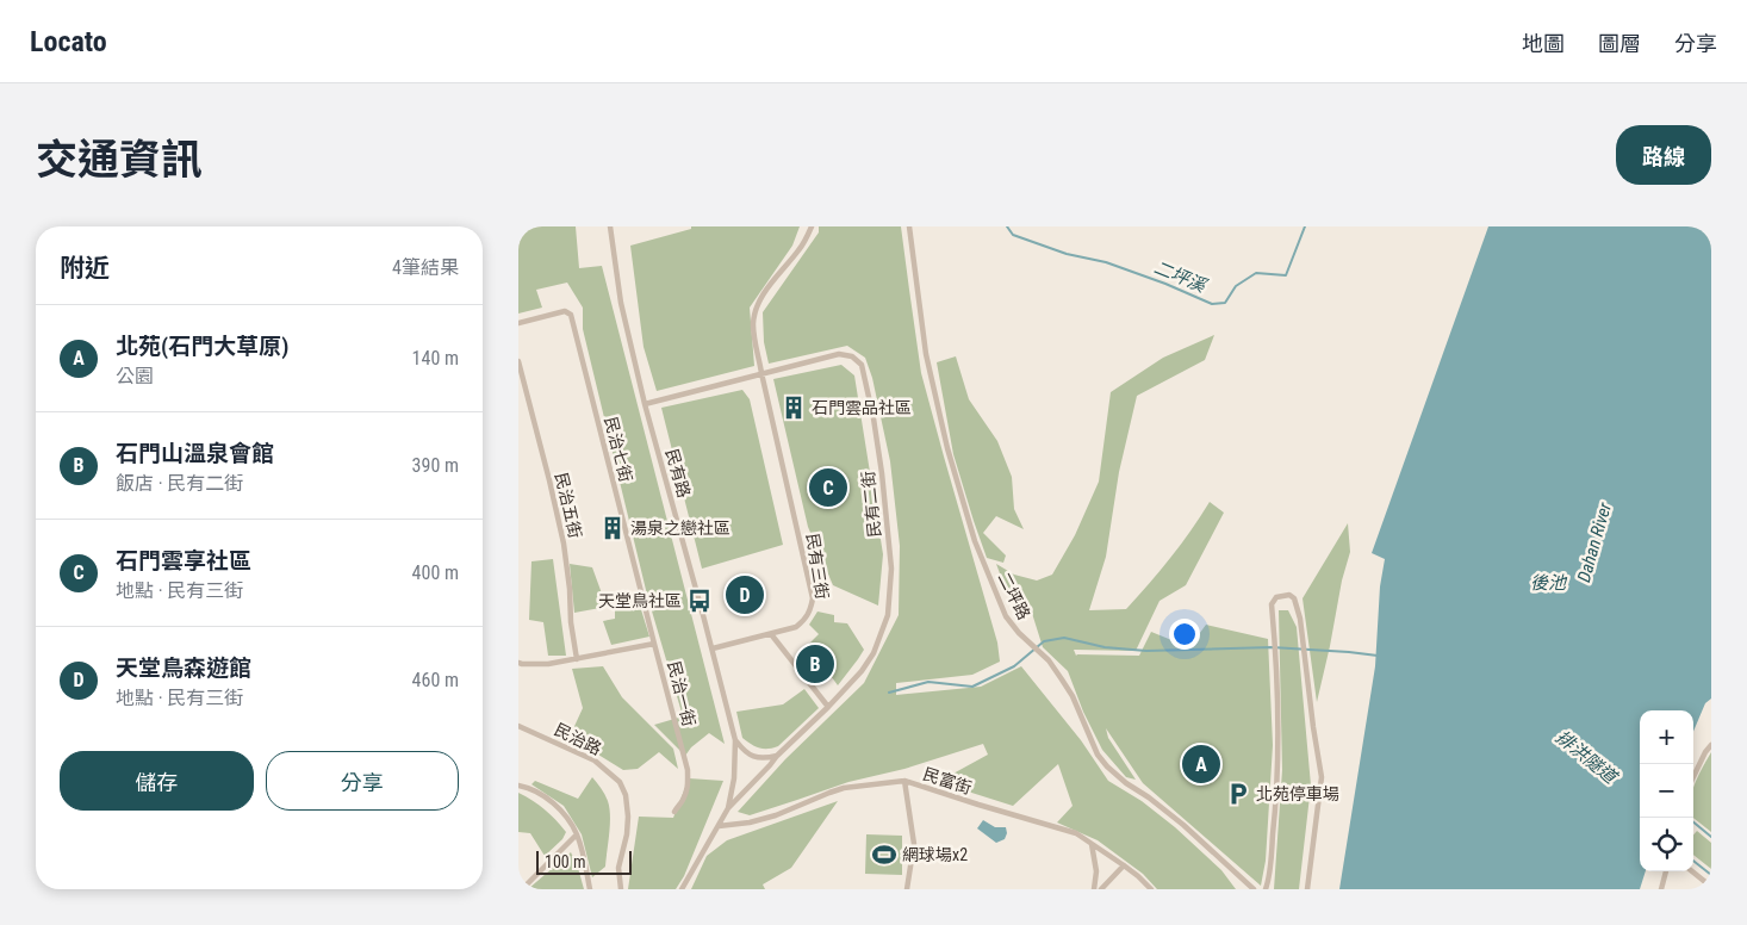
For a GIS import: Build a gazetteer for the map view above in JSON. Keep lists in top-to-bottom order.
{
  "streets": {
    "street": [
      "民治七街",
      "民有路",
      "民有二街",
      "民治五街",
      "民有三街",
      "二坪路",
      "民治一街",
      "民治路",
      "民富街"
    ]
  },
  "crossings": [
    ["民治七街", "民治一街"],
    ["民有路", "民有二街"],
    ["民有路", "民有三街"],
    ["民有路", "民富街"],
    ["民有二街", "民有三街"],
    ["民治五街", "民治一街"]
  ],
  "water": [
    "二坪溪",
    "Dahan River",
    "後池",
    "排洪隧道"
  ],
  "places": {
    "building": ["石門雲品社區", "湯泉之戀社區"],
    "bus stop": ["天堂鳥社區"],
    "parking": ["北苑停車場"],
    "sports": ["網球場x2"]
  },
  "scale_bar": "100 m",
  "page": {
    "header": "Locato",
    "nav": ["地圖", "圖層", "分享"],
    "title": "交通資訊",
    "buttons": [
      "路線",
      ["儲存", "分享"]
    ],
    "heading": ["附近", "4筆結果"],
    "list": [
      {
        "mark": "A",
        "name": "北苑(石門大草原)",
        "note": "公園",
        "value": "140 m"
      },
      {
        "mark": "B",
        "name": "石門山溫泉會館",
        "note": "飯店 · 民有二街",
        "value": "390 m"
      },
      {
        "mark": "C",
        "name": "石門雲享社區",
        "note": "地點 · 民有三街",
        "value": "400 m"
      },
      {
        "mark": "D",
        "name": "天堂鳥森遊館",
        "note": "地點 · 民有三街",
        "value": "460 m"
      }
    ],
    "pins": [
      "C",
      "D",
      "B",
      "A"
    ],
    "map_buttons": ["+", "−"],
    "scale": "100 m"
  }
}
